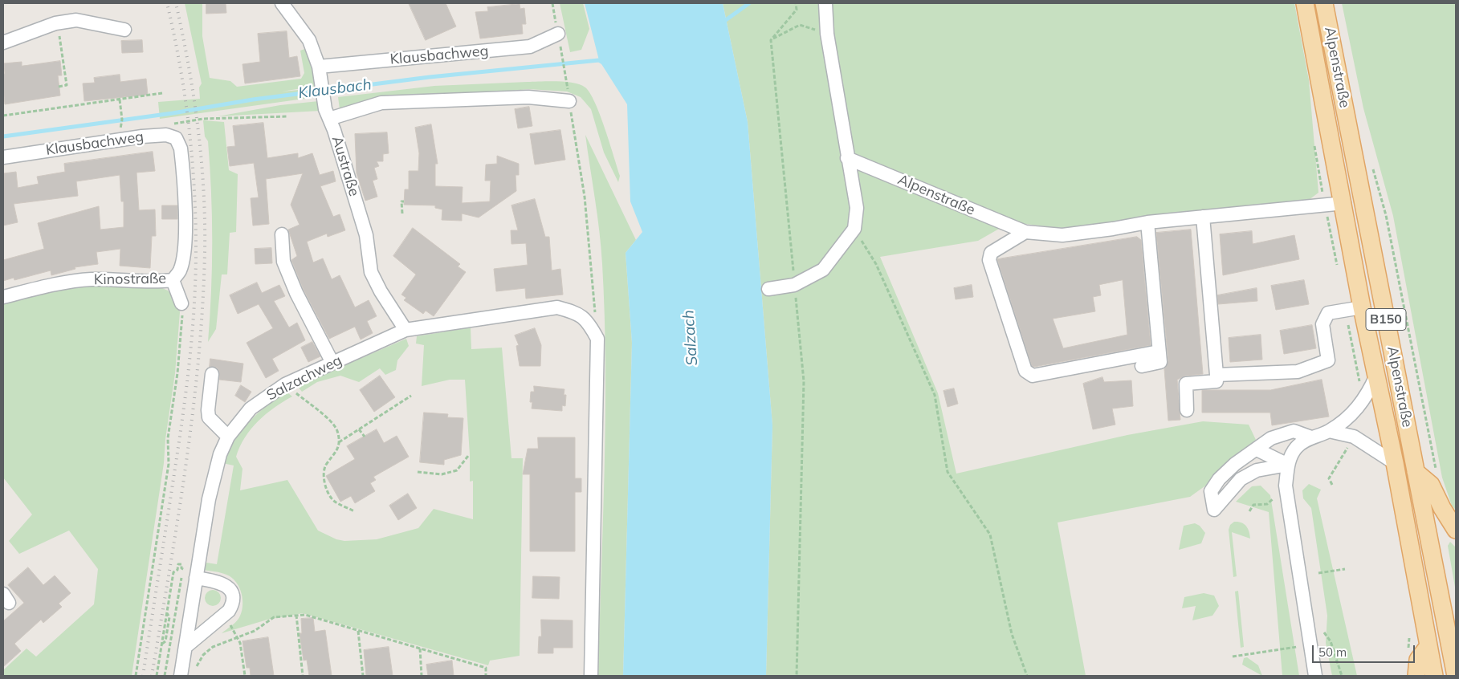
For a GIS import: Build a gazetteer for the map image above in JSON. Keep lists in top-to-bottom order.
{
  "streets": {
    "main road": ["Alpenstraße", "B150"],
    "street": [
      "Klausbachweg",
      "Austraße",
      "Kinostraße",
      "Salzachweg"
    ]
  },
  "crossings": [
    ["Klausbachweg", "Austraße"],
    ["Klausbachweg", "Kinostraße"],
    ["Austraße", "Salzachweg"]
  ],
  "water": ["Klausbach", "Salzach"],
  "scale_bar": "50 m"
}
